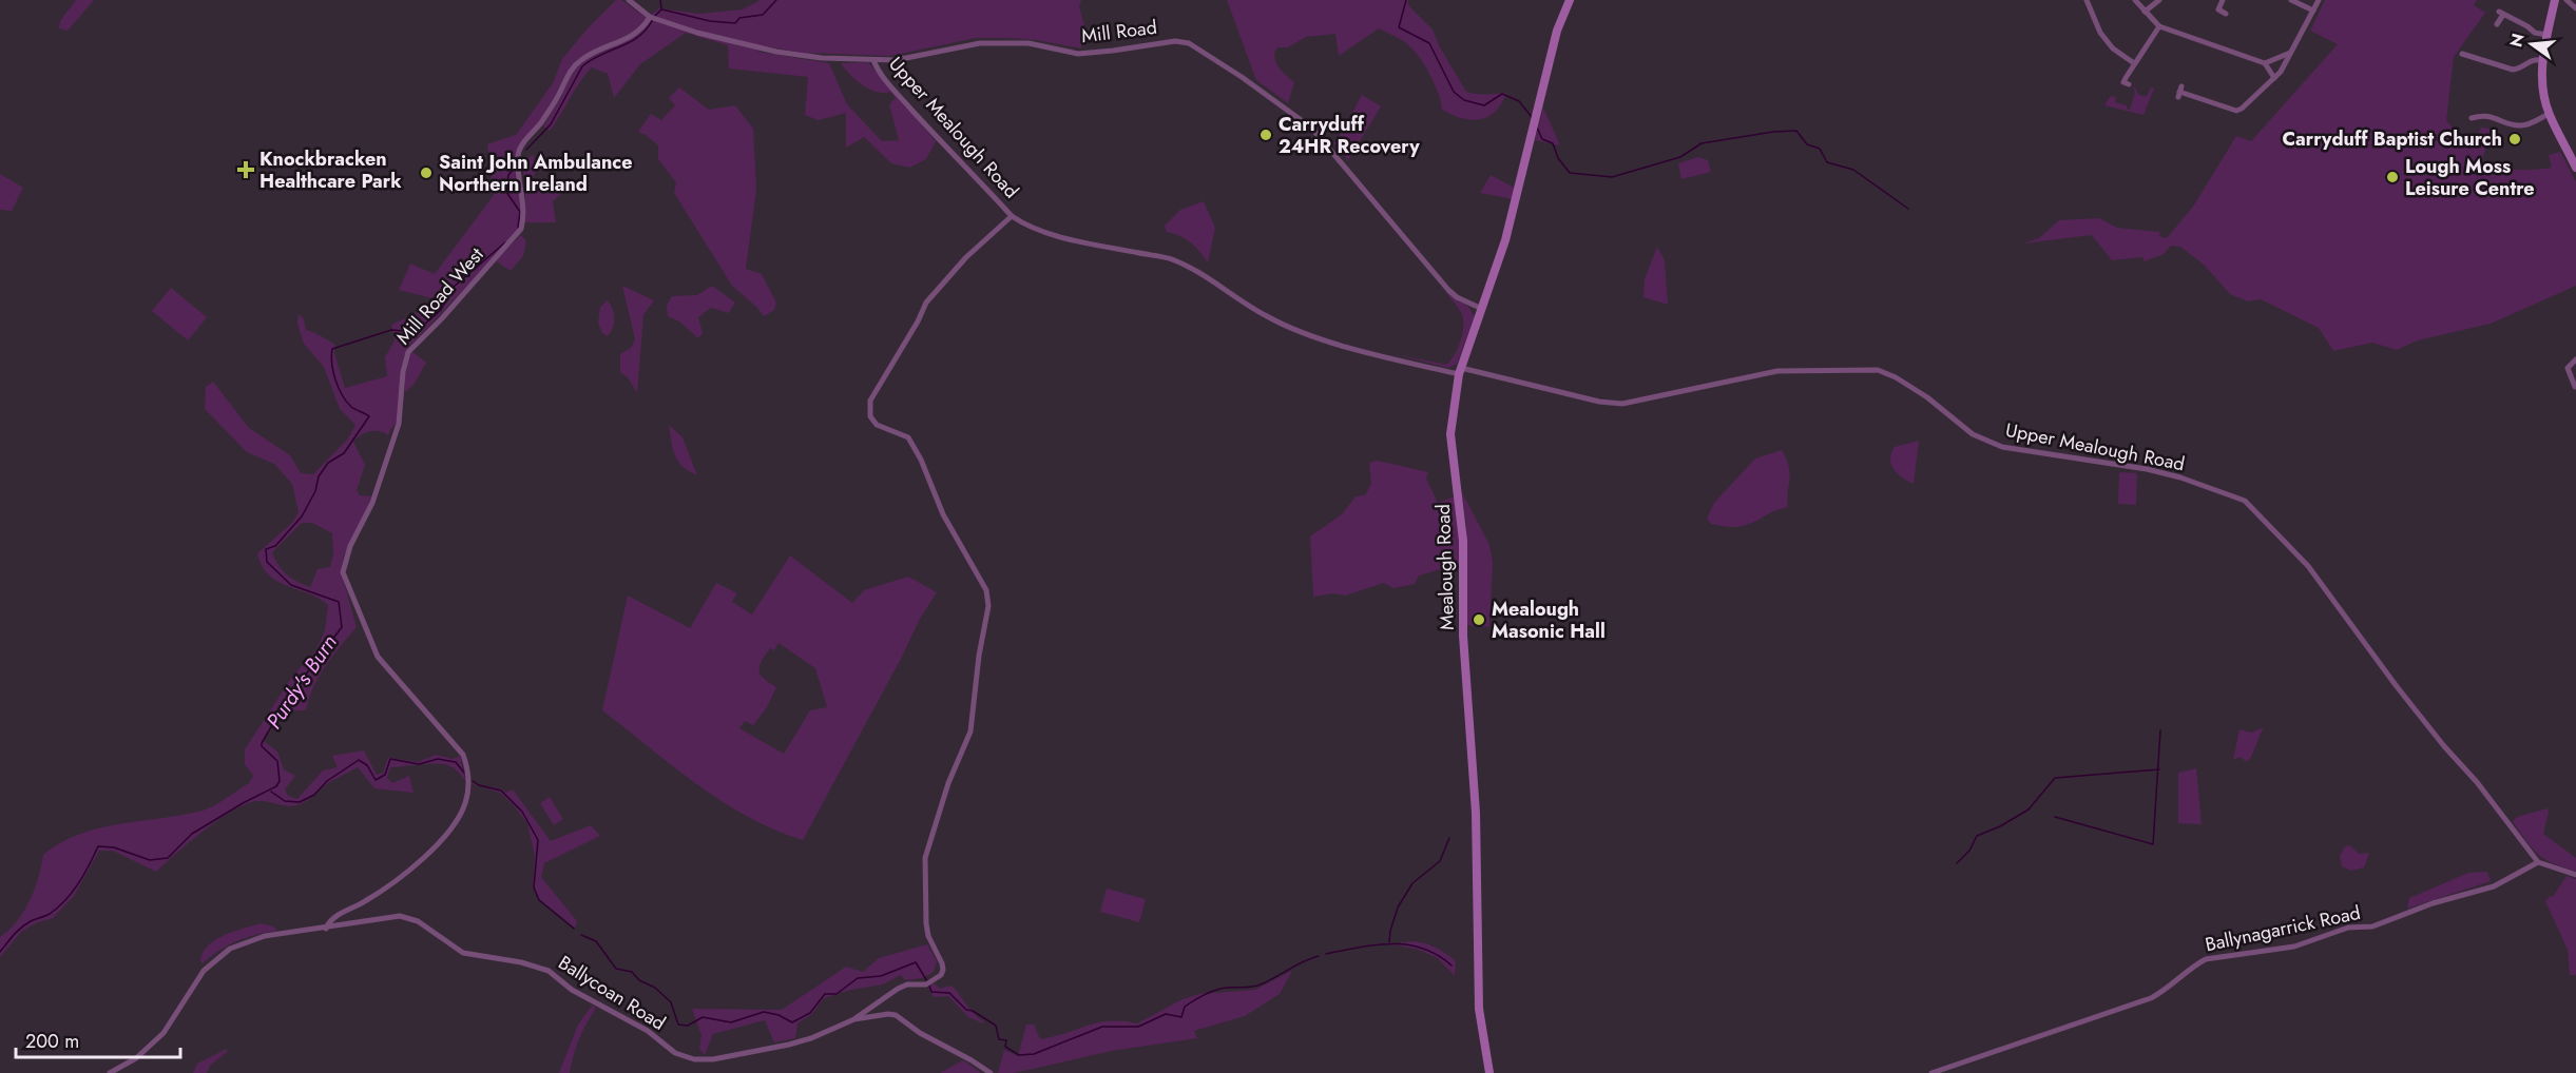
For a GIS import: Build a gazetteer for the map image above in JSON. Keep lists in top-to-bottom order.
{
  "streets": {
    "street": [
      "Mill Road",
      "Upper Mealough Road",
      "Mill Road West",
      "Mealough Road",
      "Ballynagarrick Road",
      "Ballycoan Road"
    ]
  },
  "crossings": [
    ["Mill Road", "Upper Mealough Road"],
    ["Mill Road", "Mill Road West"],
    ["Mill Road", "Mealough Road"],
    ["Upper Mealough Road", "Mealough Road"],
    ["Upper Mealough Road", "Ballynagarrick Road"],
    ["Upper Mealough Road", "Ballycoan Road"],
    ["Mill Road West", "Ballycoan Road"]
  ],
  "water": ["Purdy's Burn"],
  "places": {
    "other": [
      "Carryduff 24HR Recovery",
      "Carryduff Baptist Church",
      "Saint John Ambulance Northern Ireland",
      "Lough Moss Leisure Centre",
      "Mealough Masonic Hall"
    ],
    "health": ["Knockbracken Healthcare Park"]
  },
  "scale_bar": "200 m",
  "north": "left"
}
